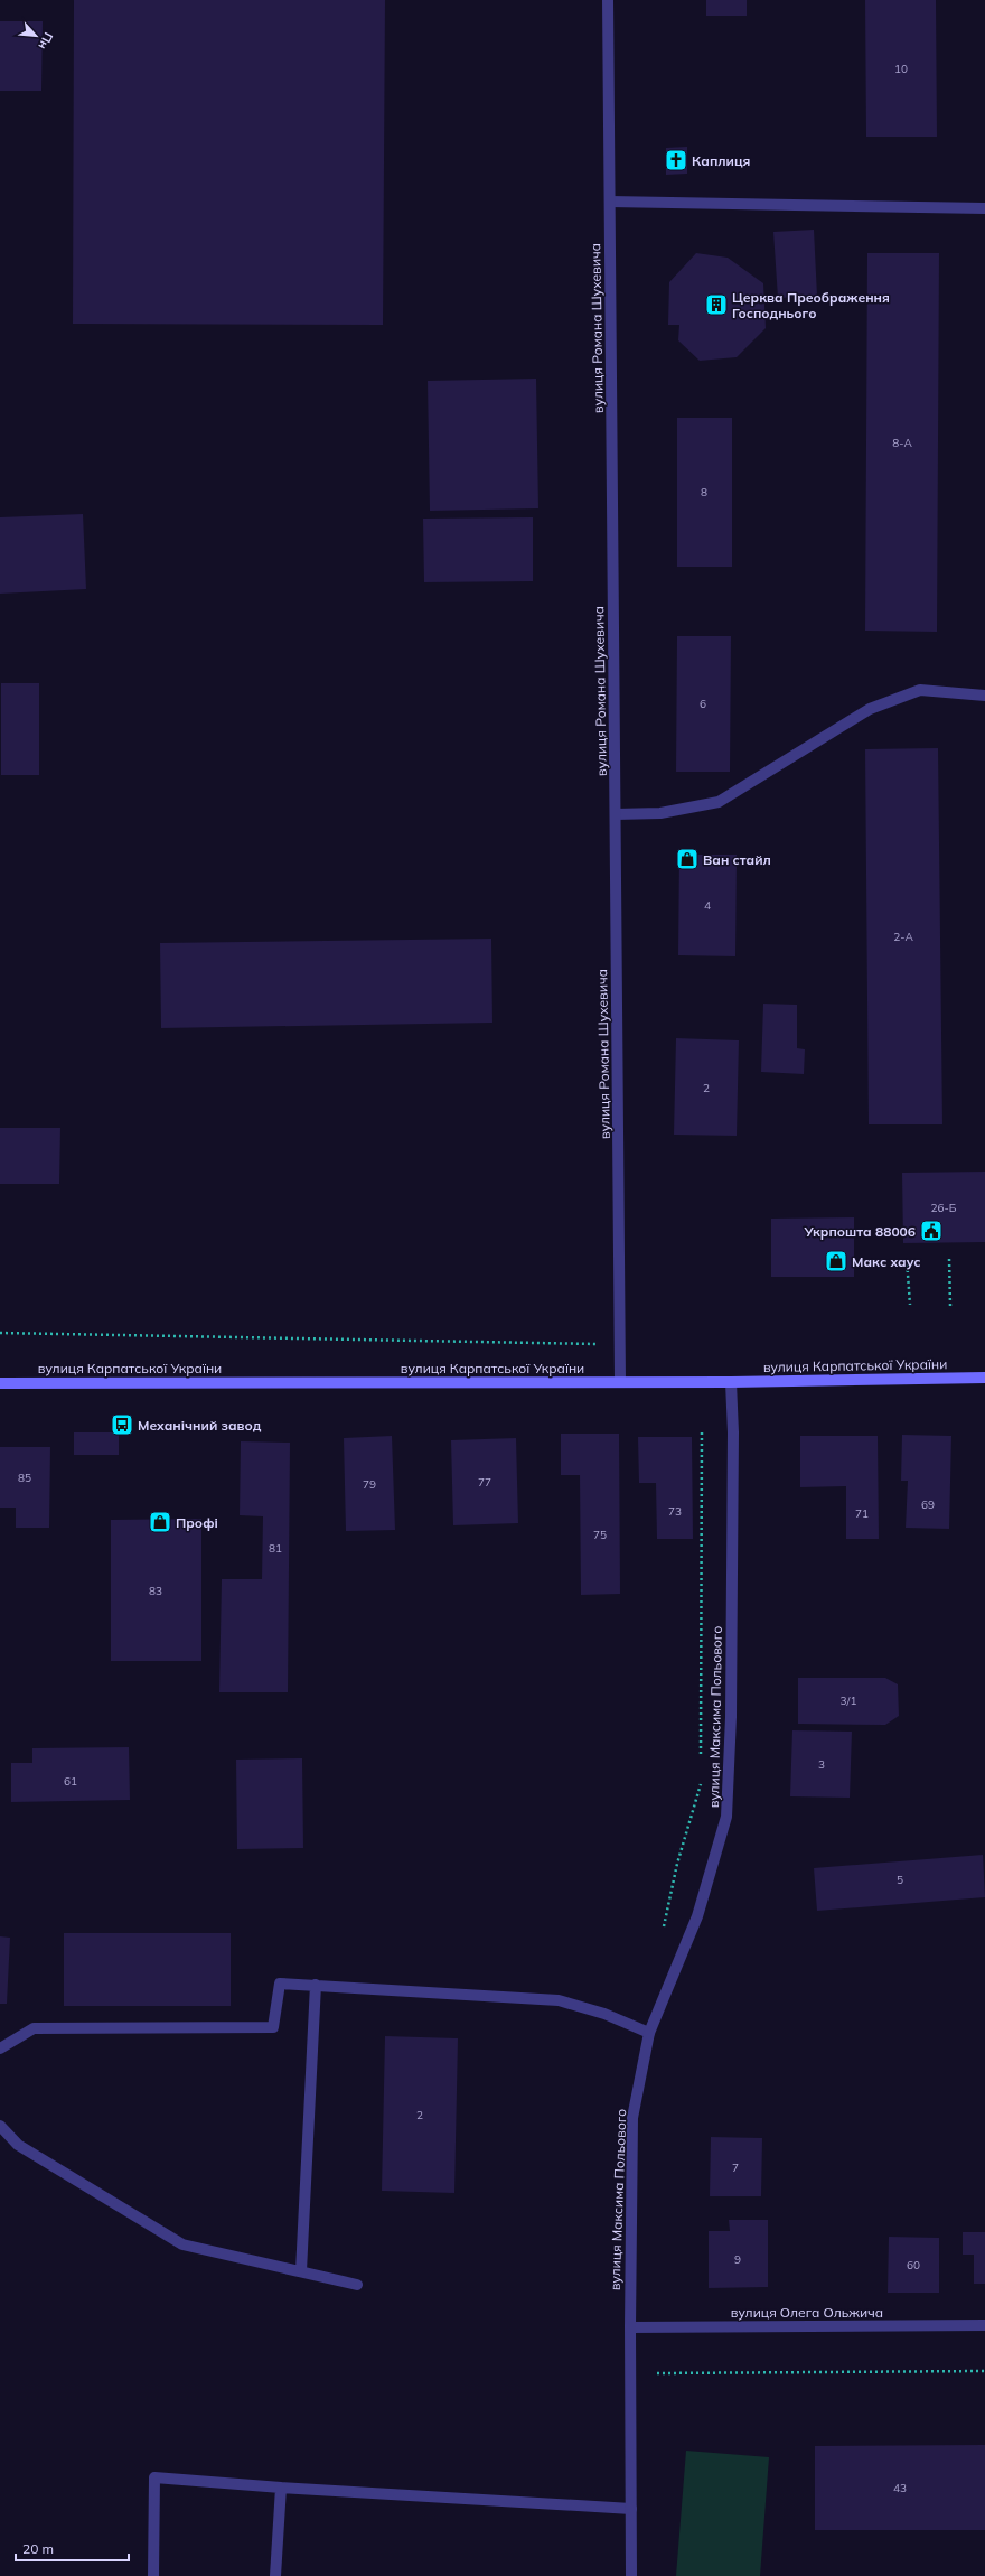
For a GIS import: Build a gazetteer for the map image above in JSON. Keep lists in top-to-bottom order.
{
  "streets": {
    "main road": ["вулиця Карпатської України"],
    "street": ["вулиця Романа Шухевича", "вулиця Максима Польового", "вулиця Олега Ольжича"]
  },
  "crossings": [
    ["вулиця Романа Шухевича", "вулиця Карпатської України"],
    ["вулиця Карпатської України", "вулиця Максима Польового"],
    ["вулиця Максима Польового", "вулиця Олега Ольжича"]
  ],
  "places": {
    "church": ["Каплиця"],
    "building": ["Церква Преображення Господнього"],
    "shop": ["Ван стайл", "Макс хаус", "Профі"],
    "public building": ["Укрпошта 88006"],
    "bus stop": ["Механічний завод"]
  },
  "house_numbers": [
    "10",
    "8-А",
    "8",
    "6",
    "4",
    "2-А",
    "2",
    "26-Б",
    "85",
    "77",
    "79",
    "69",
    "73",
    "71",
    "75",
    "81",
    "83",
    "3/1",
    "3",
    "61",
    "5",
    "2",
    "7",
    "9",
    "60",
    "43"
  ],
  "scale_bar": "20 m",
  "north": "bottom right"
}
